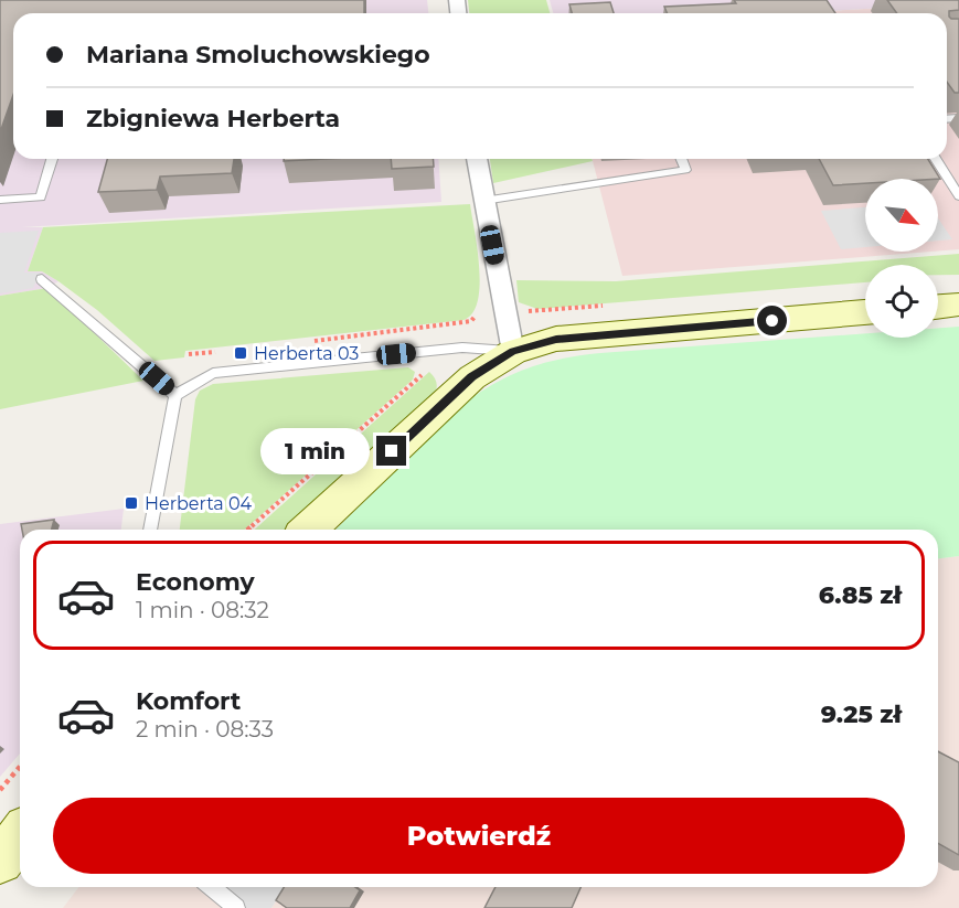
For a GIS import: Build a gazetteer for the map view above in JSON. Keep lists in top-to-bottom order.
{
  "places": {
    "transit": ["Herberta 03", "Herberta 04"]
  },
  "north": "bottom right",
  "page": {
    "banner": ["Mariana Smoluchowskiego", "Zbigniewa Herberta"],
    "bubble": "1 min",
    "list": [
      {
        "name": "Economy",
        "note": "1 min · 08:32",
        "value": "6.85 zł"
      },
      {
        "name": "Komfort",
        "note": "2 min · 08:33",
        "value": "9.25 zł"
      }
    ],
    "buttons": "Potwierdź"
  }
}
